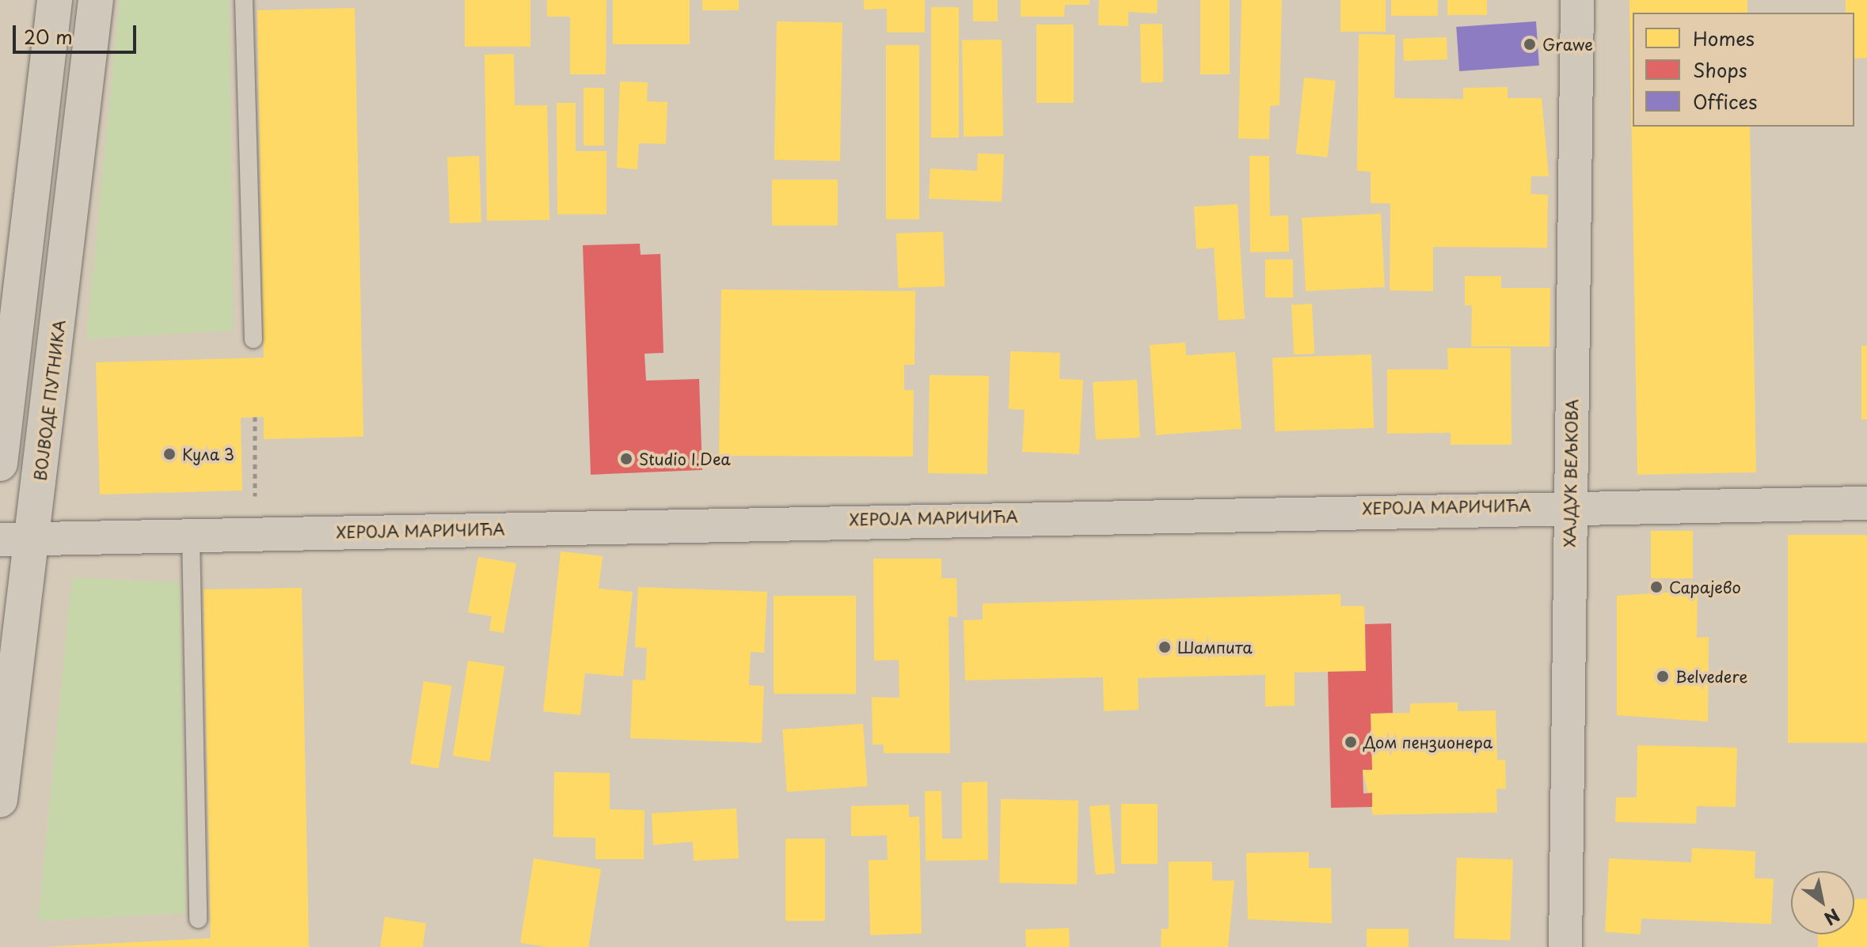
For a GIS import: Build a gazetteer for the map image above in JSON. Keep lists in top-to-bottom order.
{
  "streets": {
    "main road": ["ВОЈВОДЕ ПУТНИКА"],
    "street": ["ХАЈДУК ВЕЉКОВА", "ХЕРОЈА МАРИЧИЋА"]
  },
  "crossings": [
    ["ВОЈВОДЕ ПУТНИКА", "ХЕРОЈА МАРИЧИЋА"],
    ["ХАЈДУК ВЕЉКОВА", "ХЕРОЈА МАРИЧИЋА"]
  ],
  "places": [
    "Grawe",
    "Кула 3",
    "Studio I.Dea",
    "Сарајево",
    "Шампита",
    "Belvedere",
    "Дом пензионера"
  ],
  "legend": ["Homes", "Shops", "Offices"],
  "scale_bar": "20 m",
  "north": "bottom right"
}
